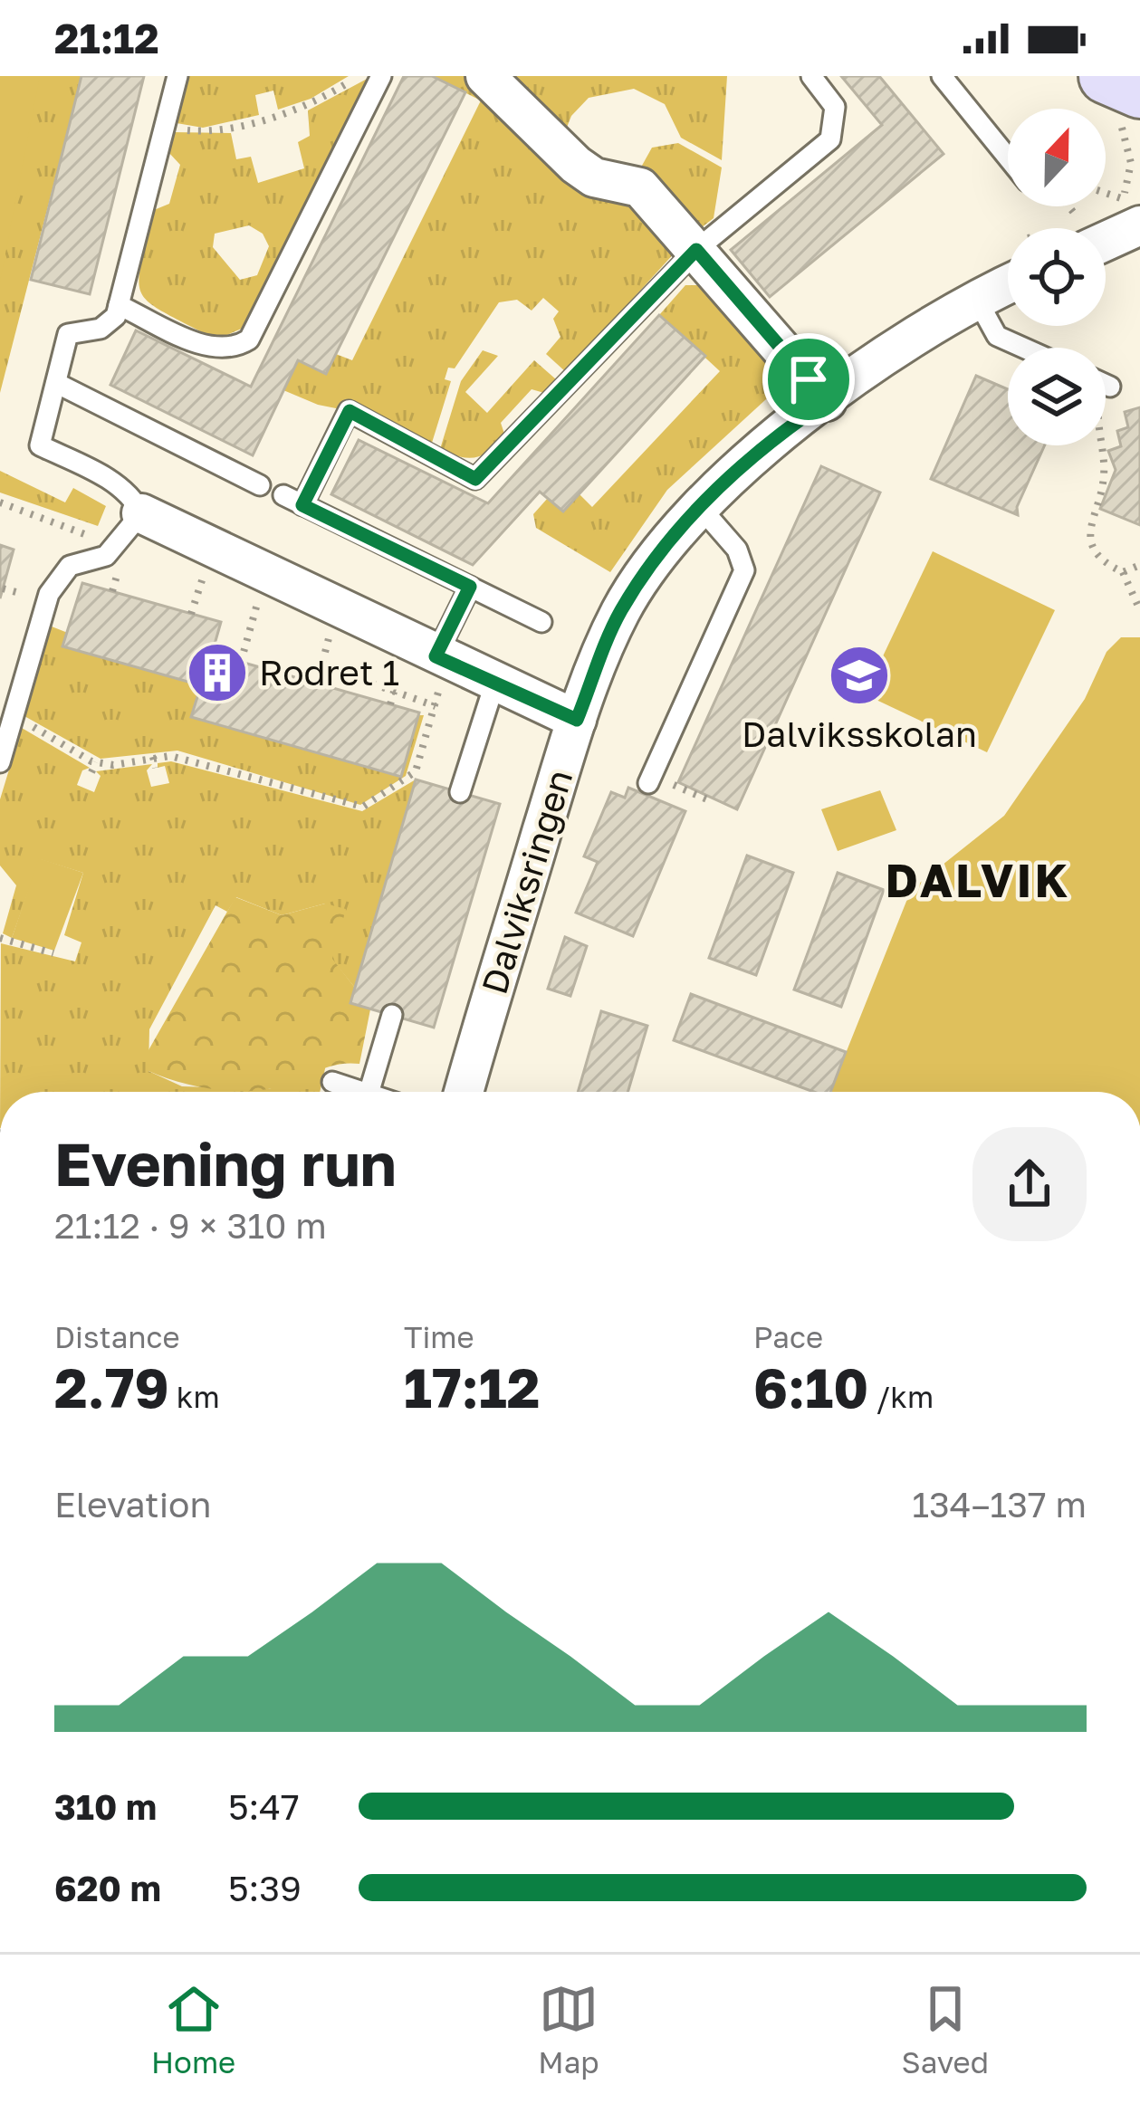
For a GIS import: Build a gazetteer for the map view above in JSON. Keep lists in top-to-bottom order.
{
  "streets": {
    "street": ["Dalviksringen"]
  },
  "districts": ["DALVIK"],
  "places": {
    "building": ["Rodret 1"],
    "school or university": ["Dalviksskolan"]
  },
  "north": "top",
  "page": {
    "status": "21:12",
    "heading": ["Evening run", "21:12 · 9 × 310 m"],
    "stats": [
      ["Distance", "2.79 km"],
      ["Time", "17:12"],
      ["Pace", "6:10 /km"]
    ],
    "chart": ["Elevation", "134–137 m"],
    "list": [
      {
        "name": "310 m",
        "note": "5:47"
      },
      {
        "name": "620 m",
        "note": "5:39"
      }
    ],
    "tabs": ["Home", "Map", "Saved"]
  }
}
